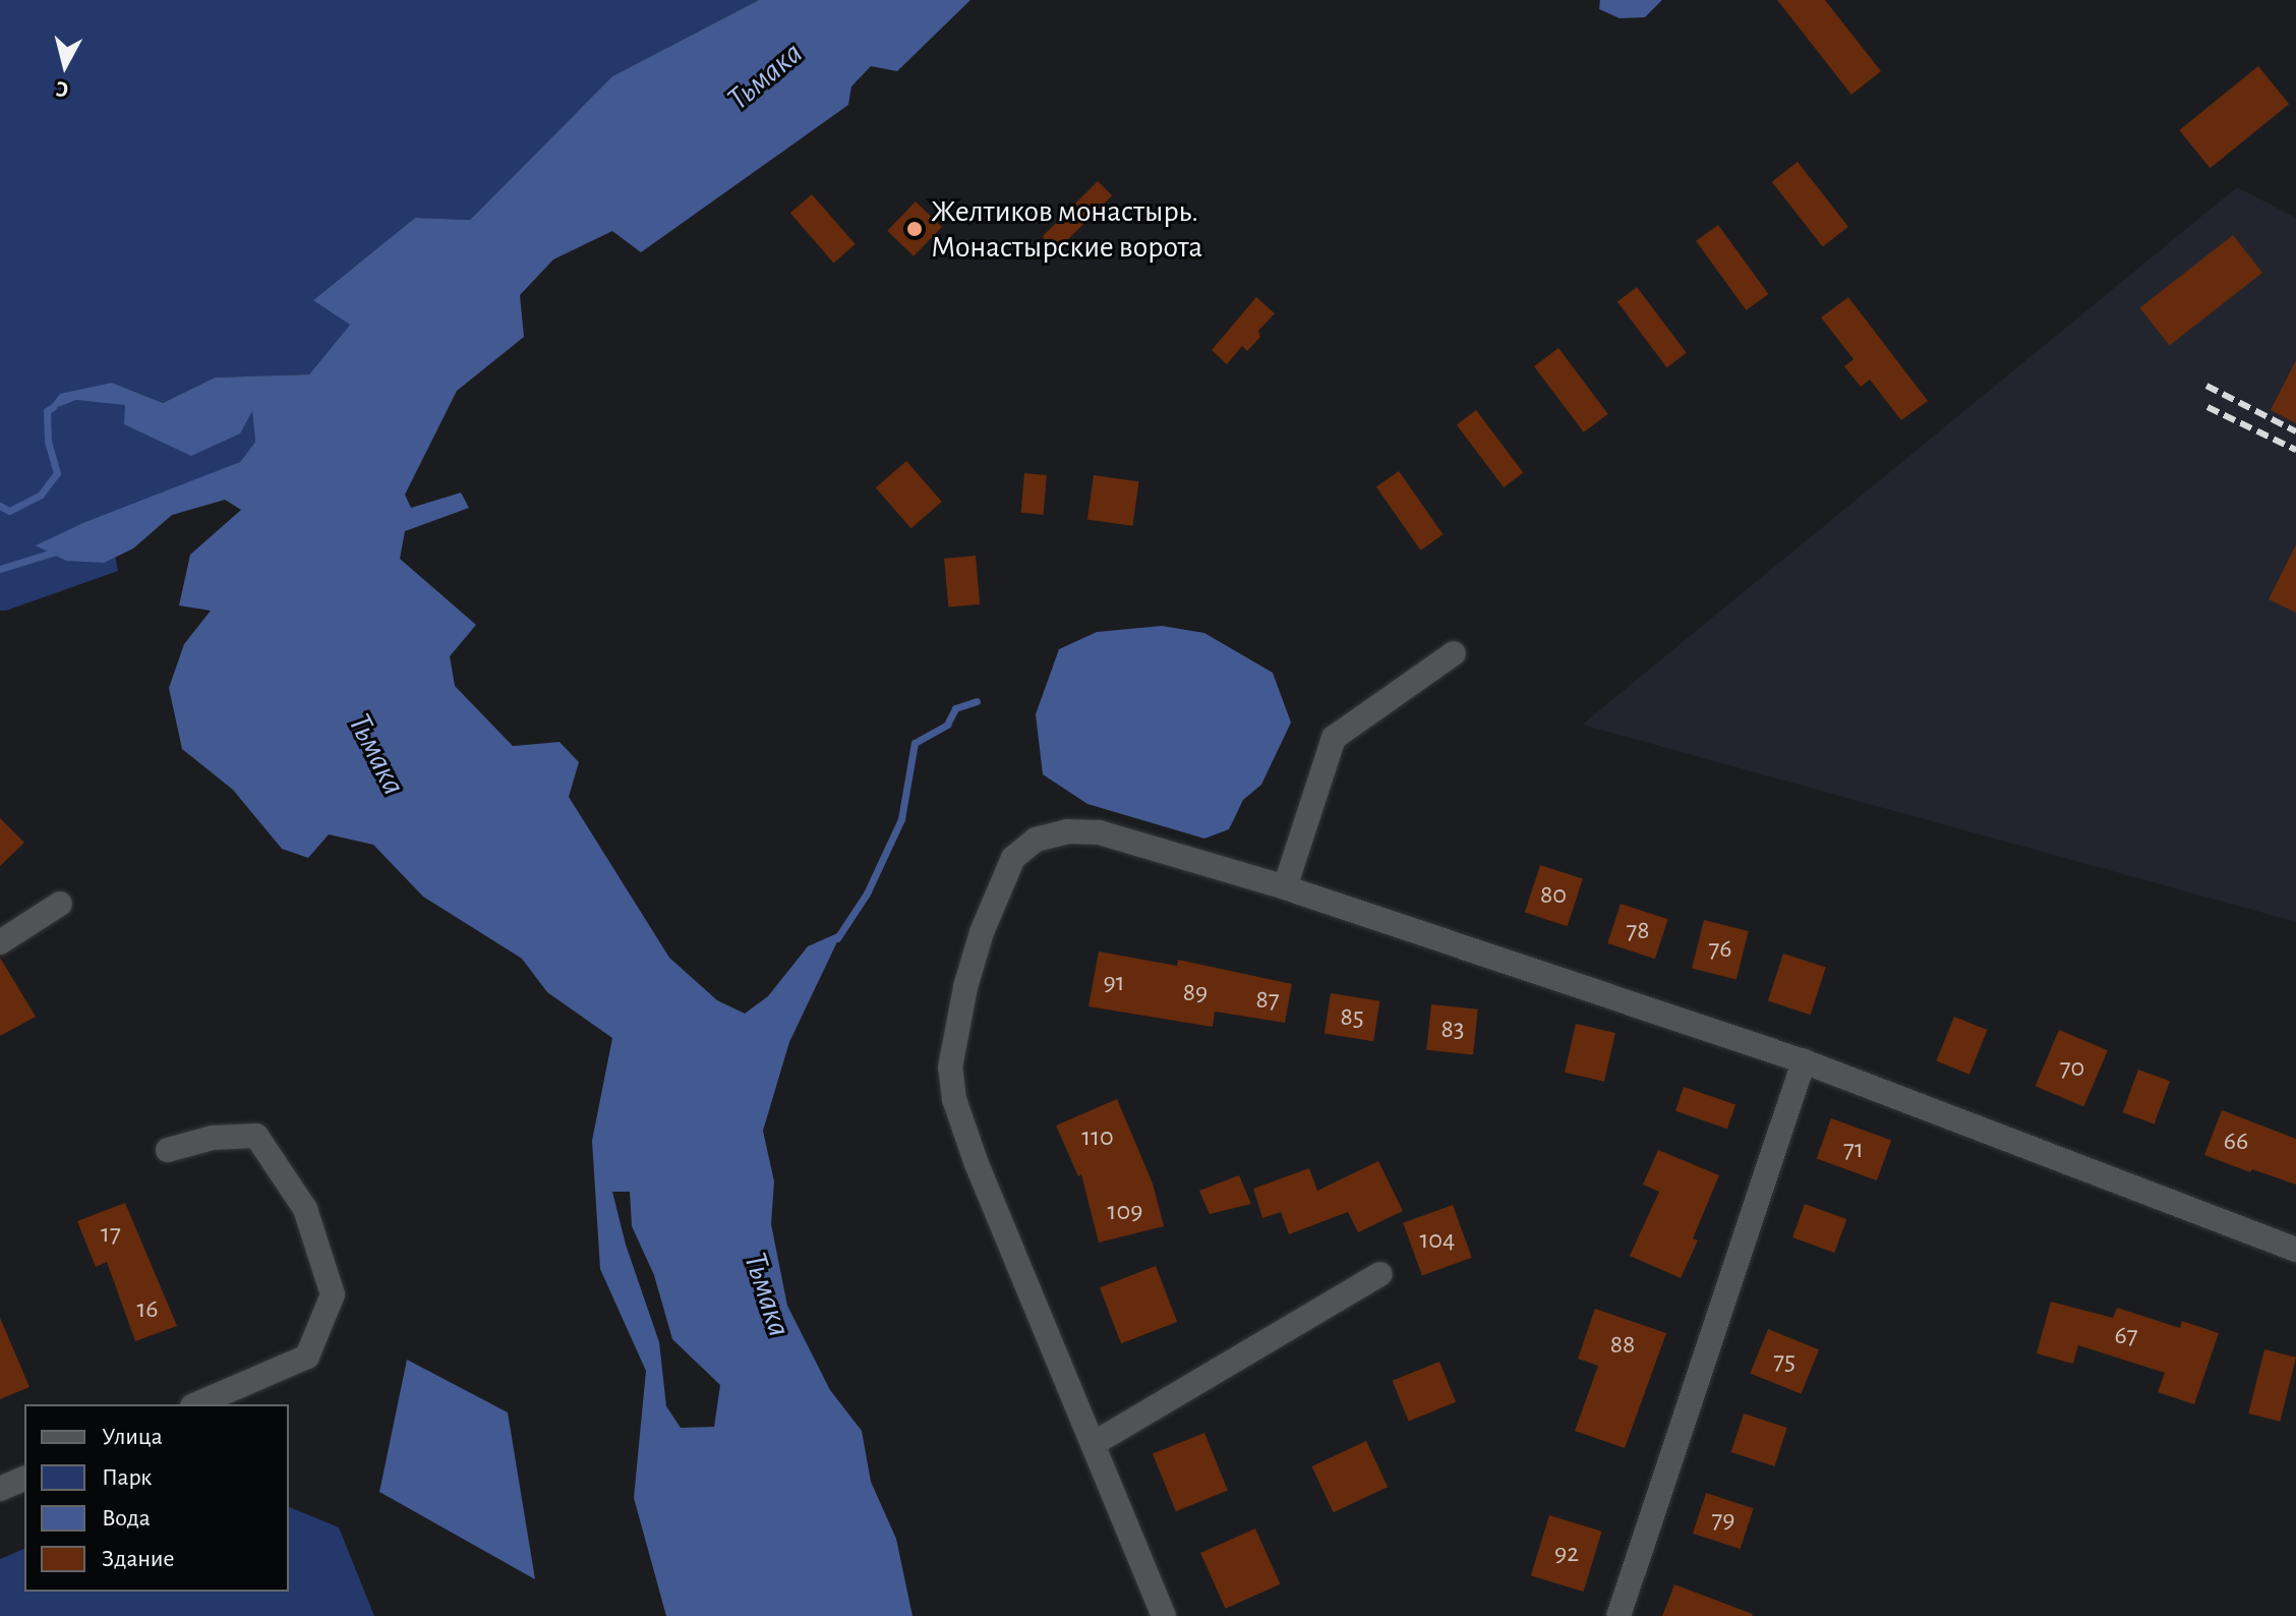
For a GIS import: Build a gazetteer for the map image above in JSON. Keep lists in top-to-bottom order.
{
  "water": ["Тьмака"],
  "places": ["Желтиков монастырь. Монастырские ворота"],
  "house_numbers": [
    "80",
    "78",
    "76",
    "91",
    "89",
    "87",
    "85",
    "83",
    "70",
    "110",
    "66",
    "71",
    "109",
    "17",
    "104",
    "16",
    "67",
    "88",
    "75",
    "79",
    "92"
  ],
  "legend": [
    "Улица",
    "Парк",
    "Вода",
    "Здание"
  ],
  "north": "bottom"
}
